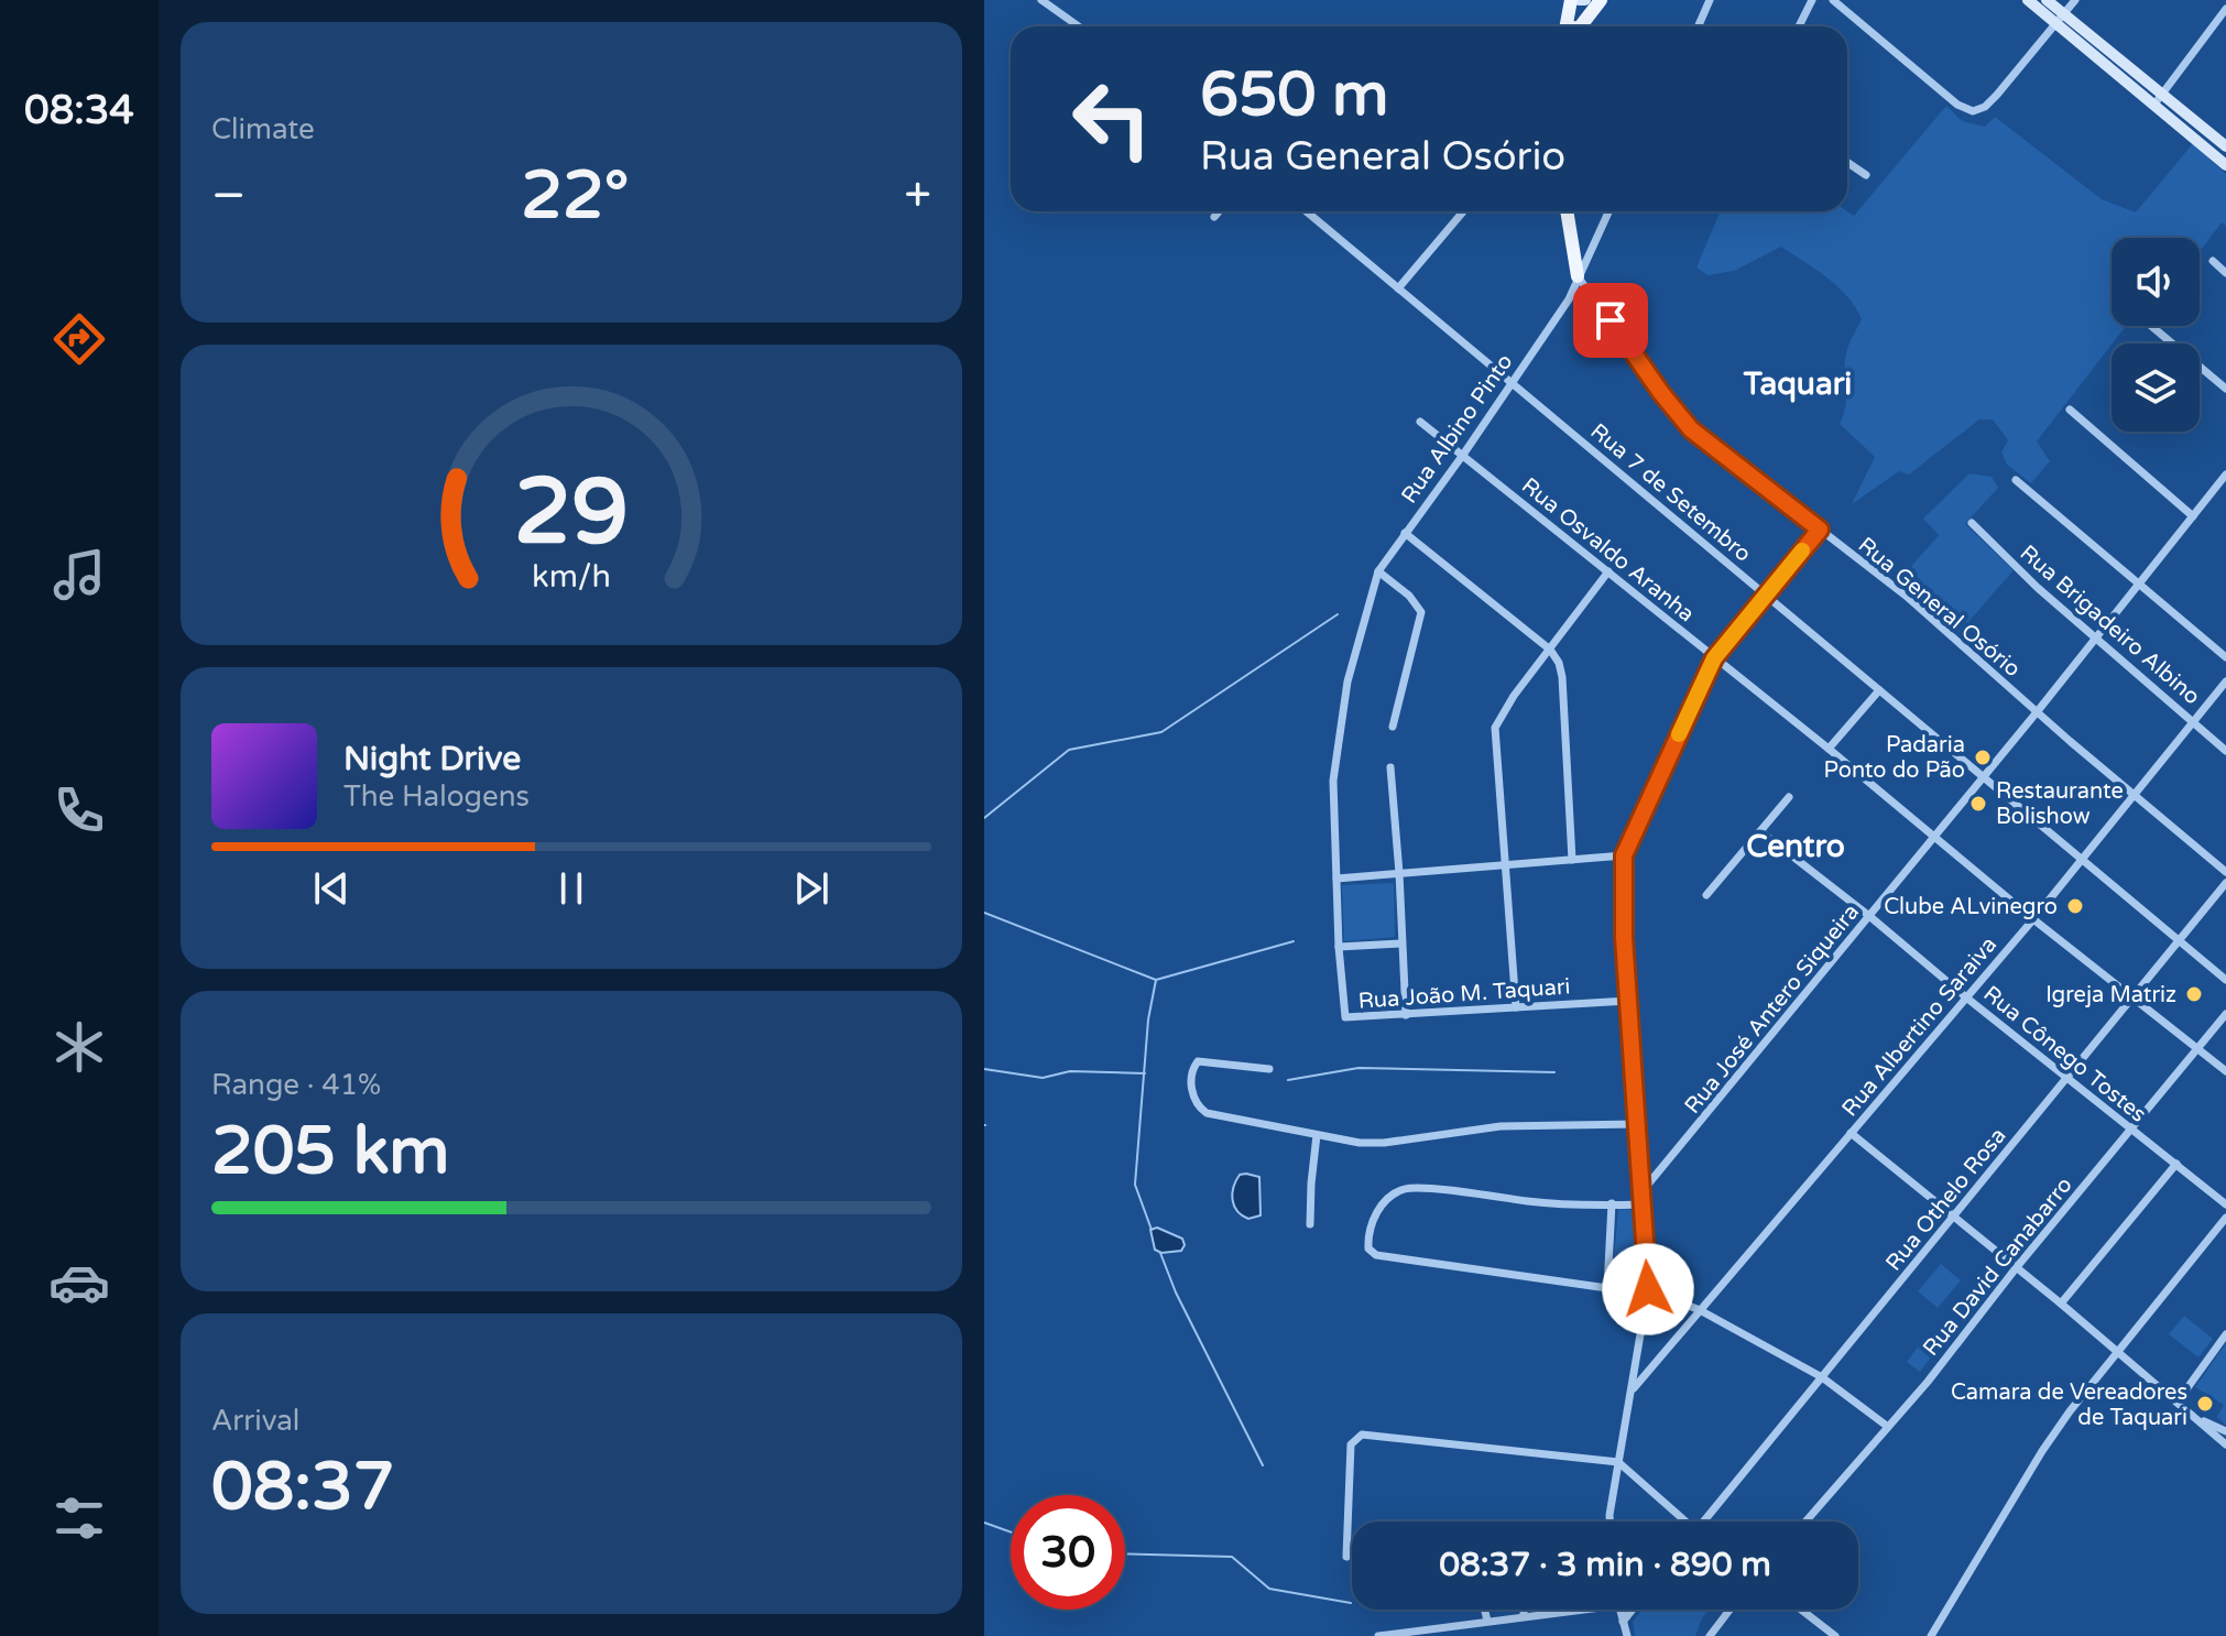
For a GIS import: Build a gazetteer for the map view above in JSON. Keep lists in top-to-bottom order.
{
  "streets": {
    "street": [
      "Rua Albino Pinto",
      "Rua 7 de Setembro",
      "Rua Osvaldo Aranha",
      "Rua General Osório",
      "Rua Brigadeiro Albino",
      "Rua João M. Taquari",
      "Rua José Antero Siqueira",
      "Rua Albertino Saraiva",
      "Rua Cônego Tostes",
      "Rua Othelo Rosa",
      "Rua David Canabarro"
    ]
  },
  "crossings": [
    ["Rua Albino Pinto", "Rua 7 de Setembro"],
    ["Rua Albino Pinto", "Rua Osvaldo Aranha"],
    ["Rua Albino Pinto", "Rua General Osório"],
    ["Rua Albino Pinto", "Rua João M. Taquari"],
    ["Rua 7 de Setembro", "Rua José Antero Siqueira"],
    ["Rua 7 de Setembro", "Rua Albertino Saraiva"],
    ["Rua 7 de Setembro", "Rua Othelo Rosa"],
    ["Rua Osvaldo Aranha", "Rua José Antero Siqueira"],
    ["Rua Osvaldo Aranha", "Rua Albertino Saraiva"],
    ["Rua Osvaldo Aranha", "Rua Othelo Rosa"],
    ["Rua Osvaldo Aranha", "Rua David Canabarro"],
    ["Rua General Osório", "Rua José Antero Siqueira"],
    ["Rua General Osório", "Rua Albertino Saraiva"],
    ["Rua Brigadeiro Albino", "Rua José Antero Siqueira"],
    ["Rua Brigadeiro Albino", "Rua Albertino Saraiva"],
    ["Rua José Antero Siqueira", "Rua Cônego Tostes"],
    ["Rua Albertino Saraiva", "Rua Cônego Tostes"],
    ["Rua Cônego Tostes", "Rua Othelo Rosa"],
    ["Rua Cônego Tostes", "Rua David Canabarro"]
  ],
  "districts": ["Taquari", "Centro"],
  "places": [
    "Padaria Ponto do Pão",
    "Restaurante Bolishow",
    "Clube ALvinegro",
    "Igreja Matriz",
    "Camara de Vereadores de Taquari"
  ],
  "page": {
    "tabs": "08:34",
    "tile": [
      "Climate",
      ["Range · 41%", "205 km"],
      ["Arrival", "08:37"]
    ],
    "turn": ["650 m", "Rua General Osório"],
    "heat": ["−", "22°", "+"],
    "song": ["Night Drive", "The Halogens"],
    "limit": "30",
    "trip": "08:37 · 3 min · 890 m",
    "gauge": ["29", "km/h"]
  }
}
